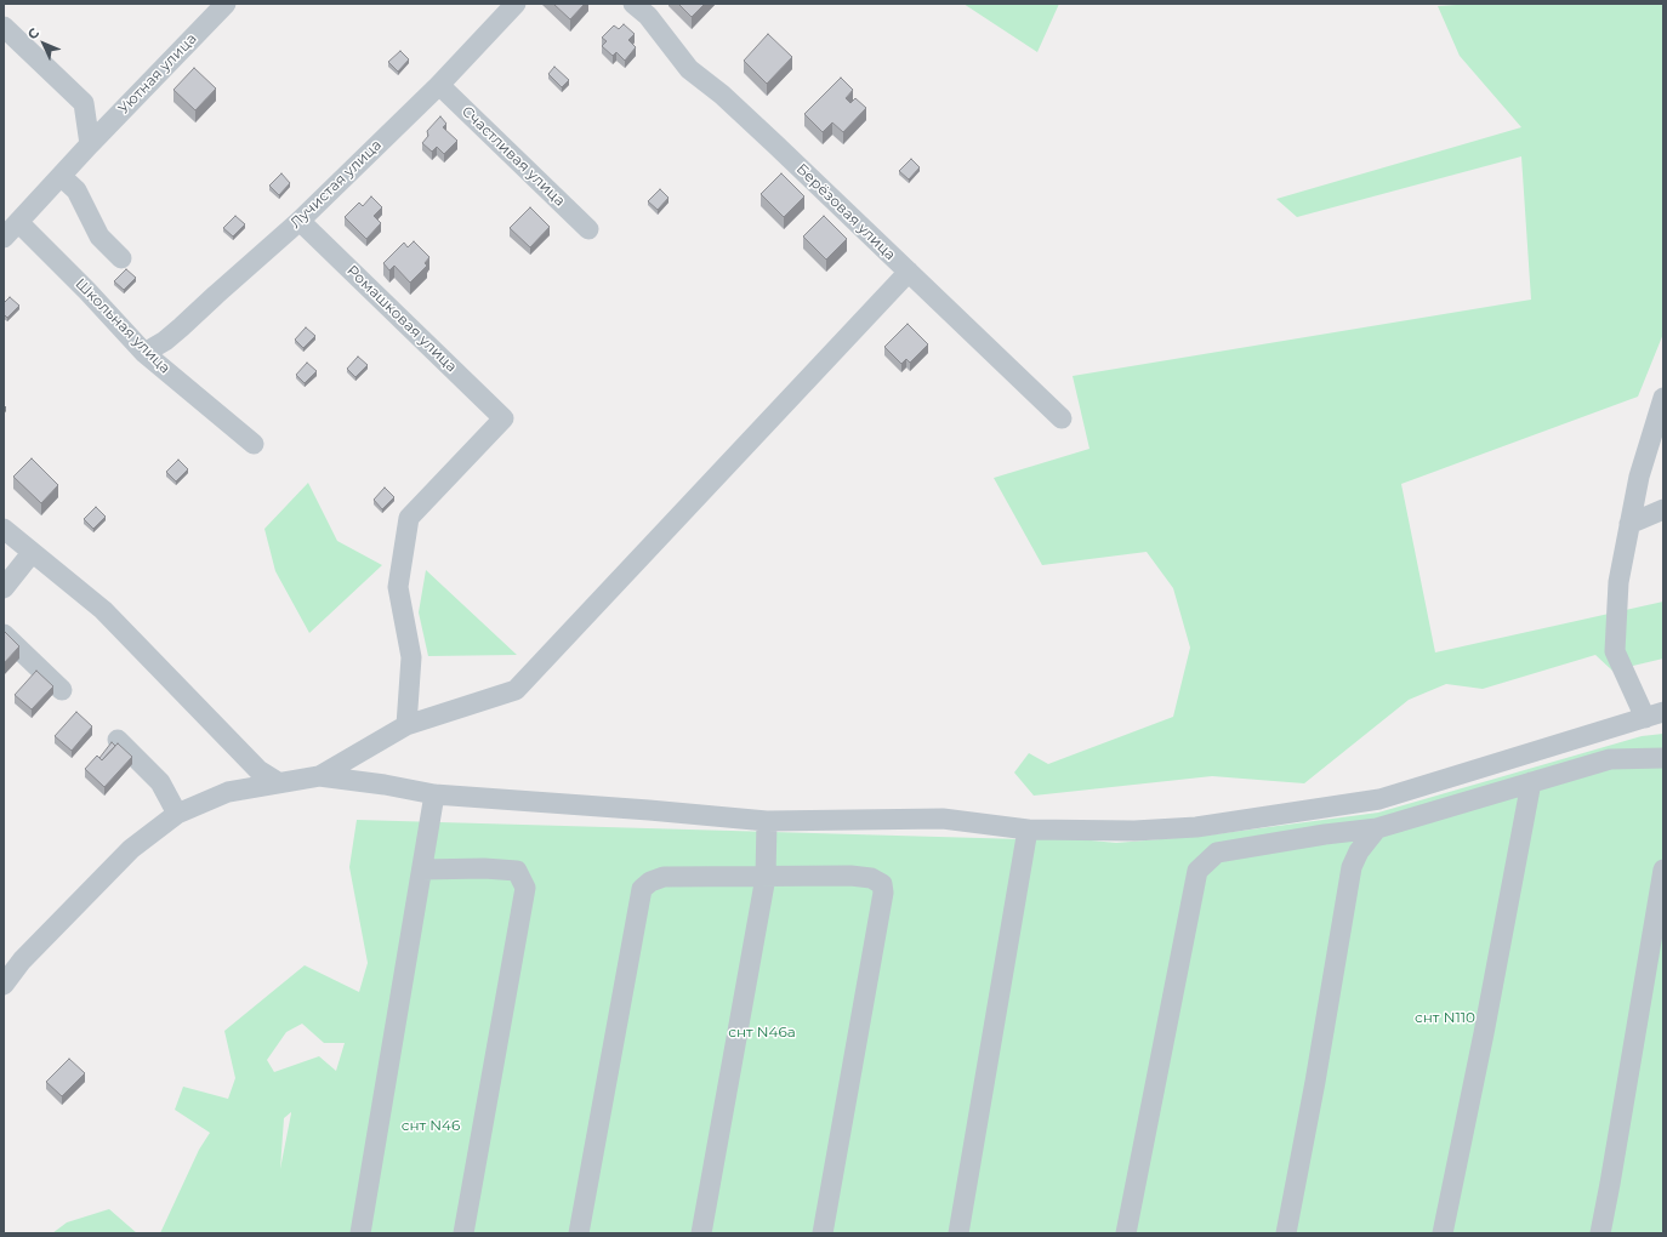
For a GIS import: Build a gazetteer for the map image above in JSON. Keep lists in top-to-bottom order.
{
  "streets": {
    "street": [
      "Уютная улица",
      "Счастливая улица",
      "Лучистая улица",
      "Берёзовая улица",
      "Ромашковая улица",
      "Школьная улица"
    ]
  },
  "crossings": [
    ["Счастливая улица", "Лучистая улица"],
    ["Лучистая улица", "Ромашковая улица"],
    ["Лучистая улица", "Школьная улица"]
  ],
  "parks": ["снт N110", "снт N46а", "снт N46"],
  "north": "top left"
}
